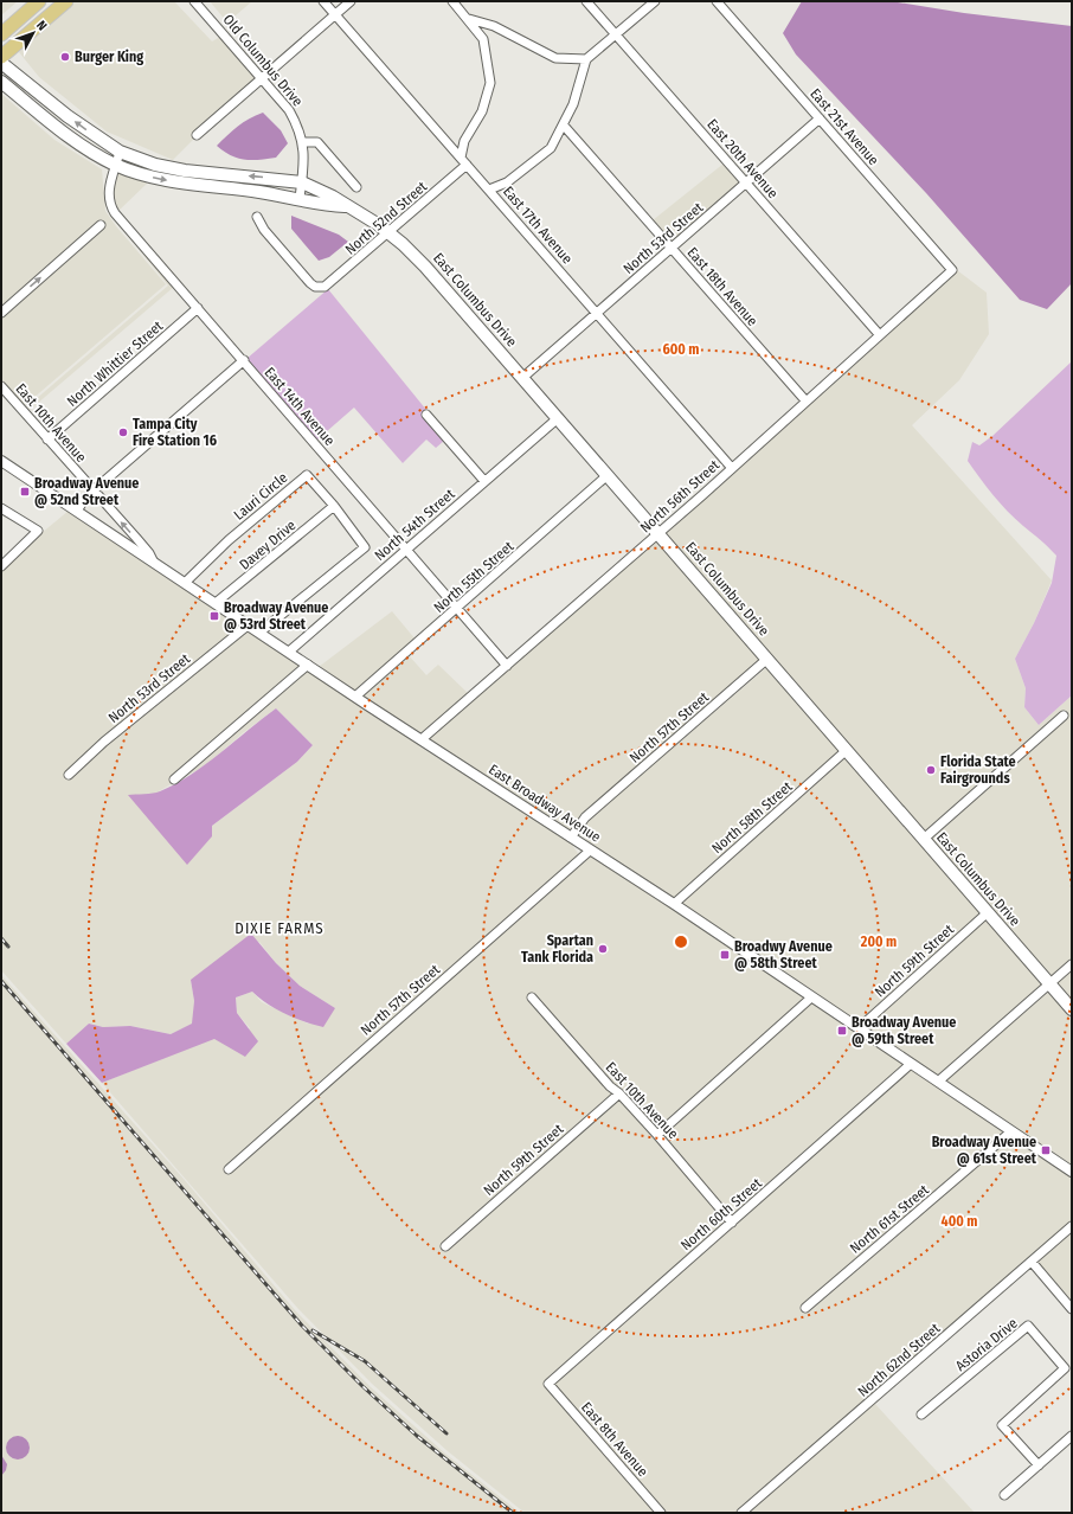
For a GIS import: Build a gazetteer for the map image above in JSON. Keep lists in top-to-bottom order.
{
  "streets": {
    "main road": ["East Columbus Drive"],
    "street": [
      "Old Columbus Drive",
      "East 21st Avenue",
      "East 20th Avenue",
      "North 52nd Street",
      "East 17th Avenue",
      "North 53rd Street",
      "East 18th Avenue",
      "North Whittier Street",
      "East 14th Avenue",
      "East 10th Avenue",
      "Lauri Circle",
      "North 56th Street",
      "North 54th Street",
      "Davey Drive",
      "North 55th Street",
      "North 57th Street",
      "East Broadway Avenue",
      "North 58th Street",
      "North 59th Street",
      "North 60th Street",
      "North 61st Street",
      "Astoria Drive",
      "North 62nd Street",
      "East 8th Avenue"
    ]
  },
  "crossings": [
    ["Old Columbus Drive", "East Columbus Drive"],
    ["East 21st Avenue", "North 53rd Street"],
    ["East 21st Avenue", "North 56th Street"],
    ["East 20th Avenue", "North 53rd Street"],
    ["East 20th Avenue", "North 56th Street"],
    ["North 52nd Street", "East 17th Avenue"],
    ["North 52nd Street", "East Columbus Drive"],
    ["East 17th Avenue", "North 53rd Street"],
    ["East 17th Avenue", "North 56th Street"],
    ["North 53rd Street", "East 18th Avenue"],
    ["North 53rd Street", "East Columbus Drive"],
    ["North 53rd Street", "East Broadway Avenue"],
    ["East 18th Avenue", "North 56th Street"],
    ["East Columbus Drive", "East 14th Avenue"],
    ["East Columbus Drive", "North 56th Street"],
    ["East Columbus Drive", "North 54th Street"],
    ["East Columbus Drive", "North 55th Street"],
    ["East Columbus Drive", "North 57th Street"],
    ["East Columbus Drive", "North 58th Street"],
    ["East Columbus Drive", "North 59th Street"],
    ["North Whittier Street", "East 14th Avenue"],
    ["North Whittier Street", "East 10th Avenue"],
    ["East 14th Avenue", "North 56th Street"],
    ["East 14th Avenue", "North 54th Street"],
    ["East 14th Avenue", "North 55th Street"],
    ["East 10th Avenue", "East Broadway Avenue"],
    ["East 10th Avenue", "North 59th Street"],
    ["East 10th Avenue", "North 60th Street"],
    ["Lauri Circle", "Davey Drive"],
    ["Lauri Circle", "East Broadway Avenue"],
    ["North 56th Street", "East Broadway Avenue"],
    ["North 54th Street", "East Broadway Avenue"],
    ["Davey Drive", "East Broadway Avenue"],
    ["North 55th Street", "East Broadway Avenue"],
    ["North 57th Street", "East Broadway Avenue"],
    ["East Broadway Avenue", "North 58th Street"],
    ["East Broadway Avenue", "North 59th Street"],
    ["East Broadway Avenue", "North 60th Street"],
    ["East Broadway Avenue", "North 61st Street"],
    ["North 60th Street", "East 8th Avenue"]
  ],
  "districts": ["DIXIE FARMS"],
  "places": {
    "other": [
      "Burger King",
      "Tampa City Fire Station 16",
      "Florida State Fairgrounds",
      "Spartan Tank Florida"
    ],
    "transit": [
      "Broadway Avenue @ 52nd Street",
      "Broadway Avenue @ 53rd Street",
      "Broadwy Avenue @ 58th Street",
      "Broadway Avenue @ 59th Street",
      "Broadway Avenue @ 61st Street"
    ]
  },
  "north": "top right",
  "rings": ["600 m", "200 m", "400 m"]
}
